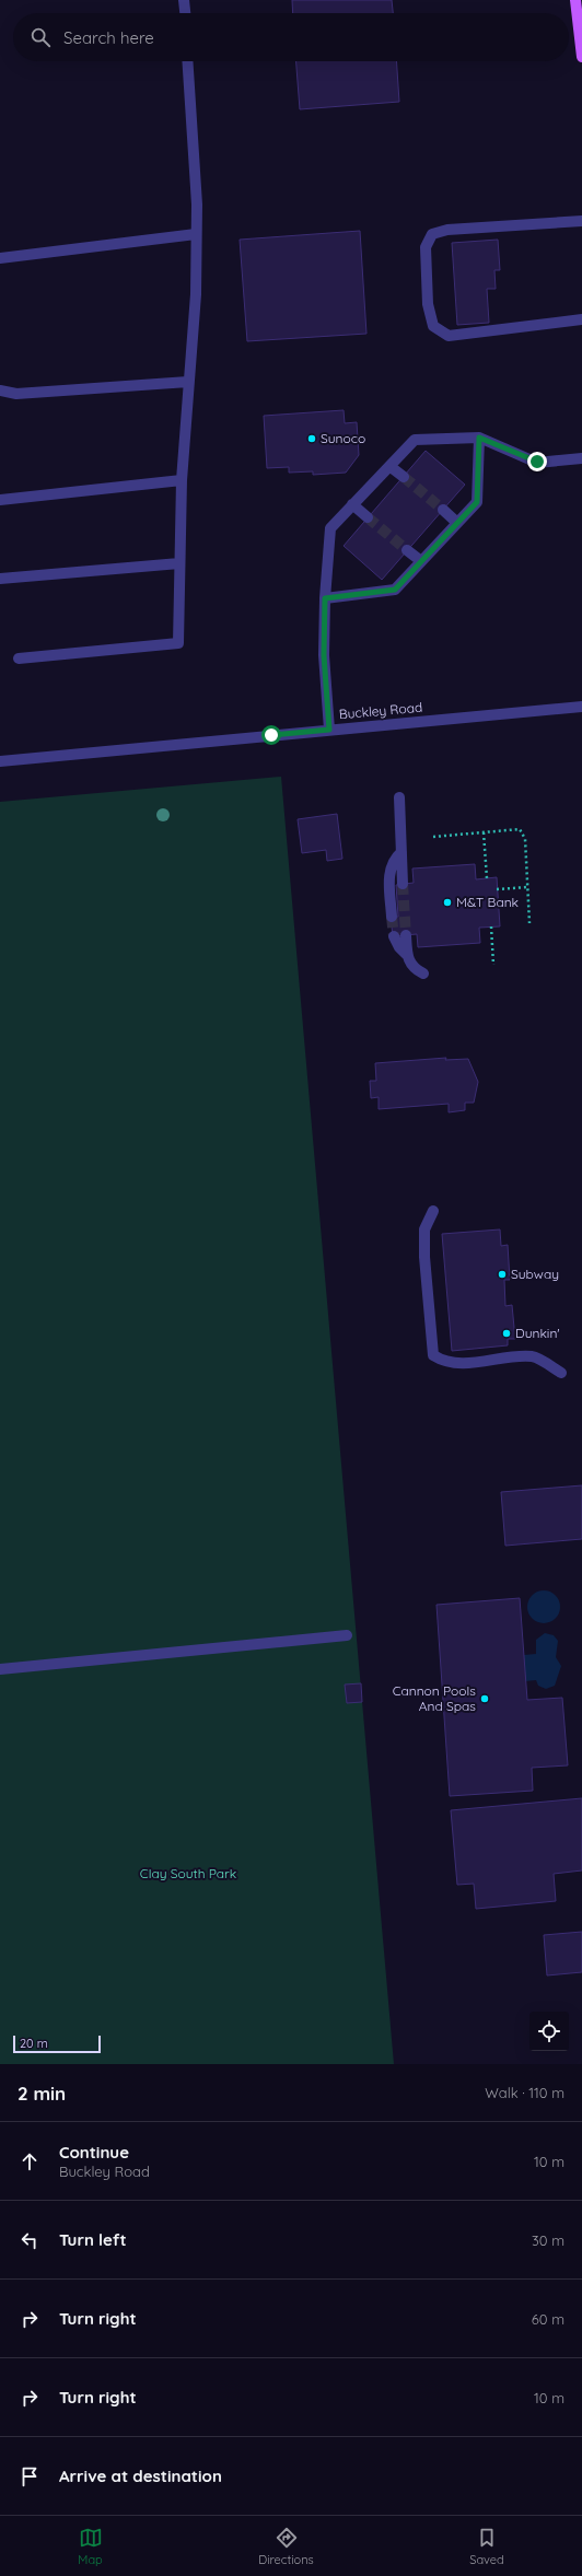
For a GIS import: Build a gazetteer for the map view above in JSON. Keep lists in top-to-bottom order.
{
  "streets": {
    "street": ["Buckley Road"]
  },
  "parks": ["Clay South Park"],
  "places": [
    "Sunoco",
    "M&T Bank",
    "Subway",
    "Dunkin'",
    "Cannon Pools And Spas"
  ],
  "scale_bar": "20 m",
  "page": {
    "search": "Search here",
    "scale": "20 m",
    "heading": ["2 min", "Walk · 110 m"],
    "list": [
      ["Continue", "Buckley Road", "10 m"],
      ["Turn left", "30 m"],
      ["Turn right", "60 m"],
      ["Turn right", "10 m"],
      "Arrive at destination"
    ],
    "nav": ["Map", "Directions", "Saved"]
  }
}
